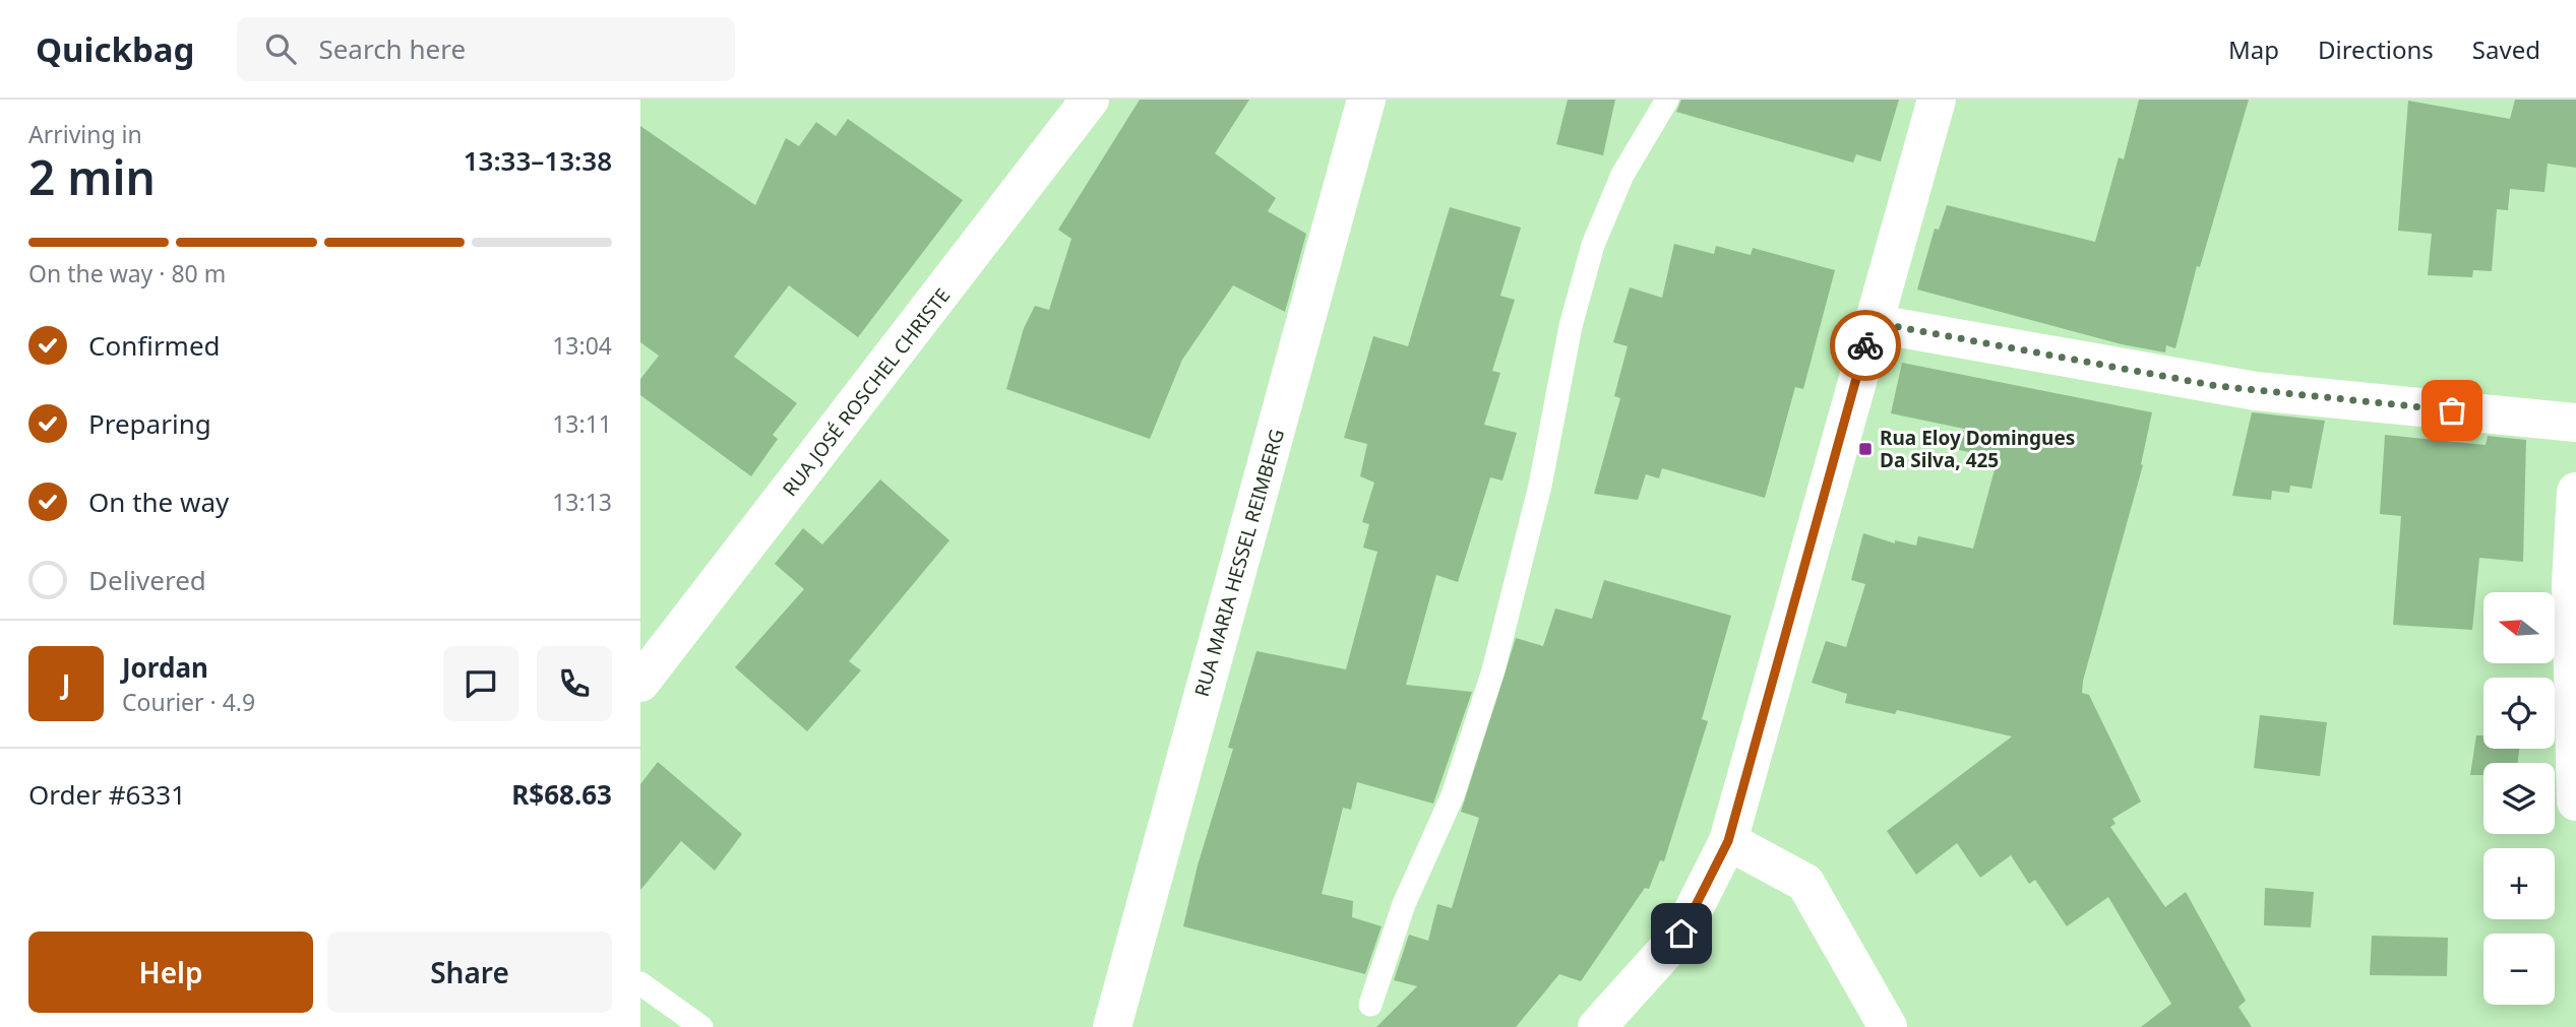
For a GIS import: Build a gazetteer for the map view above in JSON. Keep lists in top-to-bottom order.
{
  "streets": {
    "street": ["RUA JOSÉ ROSCHEL CHRISTE", "RUA MARIA HESSEL REIMBERG"]
  },
  "places": {
    "transit": ["Rua Eloy Domingues Da Silva, 425"]
  },
  "north": "left",
  "page": {
    "header": "Quickbag",
    "search": "Search here",
    "nav": ["Map", "Directions", "Saved"],
    "heading": ["2 min", "Arriving in", "13:33–13:38"],
    "panel": [
      "Jordan",
      "Courier · 4.9",
      "Order #6331",
      "R$68.63"
    ],
    "bar": "On the way · 80 m",
    "list": [
      ["Confirmed", "13:04"],
      ["Preparing", "13:11"],
      ["On the way", "13:13"],
      "Delivered"
    ],
    "map_buttons": ["+", "−"],
    "round": "J",
    "buttons": ["Help", "Share"]
  }
}
